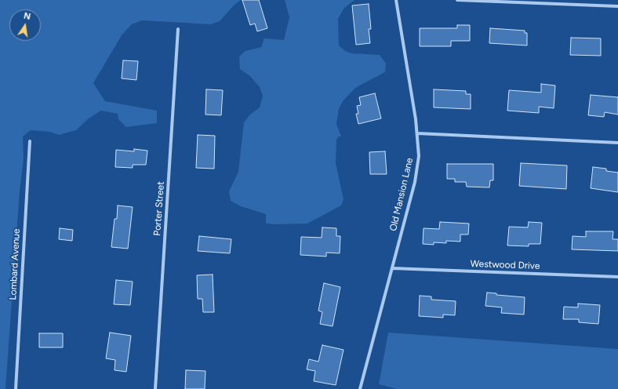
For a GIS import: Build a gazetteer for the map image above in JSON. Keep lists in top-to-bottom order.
{
  "streets": {
    "street": [
      "Old Mansion Lane",
      "Porter Street",
      "Lombard Avenue",
      "Westwood Drive"
    ]
  },
  "crossings": [
    ["Old Mansion Lane", "Westwood Drive"]
  ],
  "north": "top"
}
